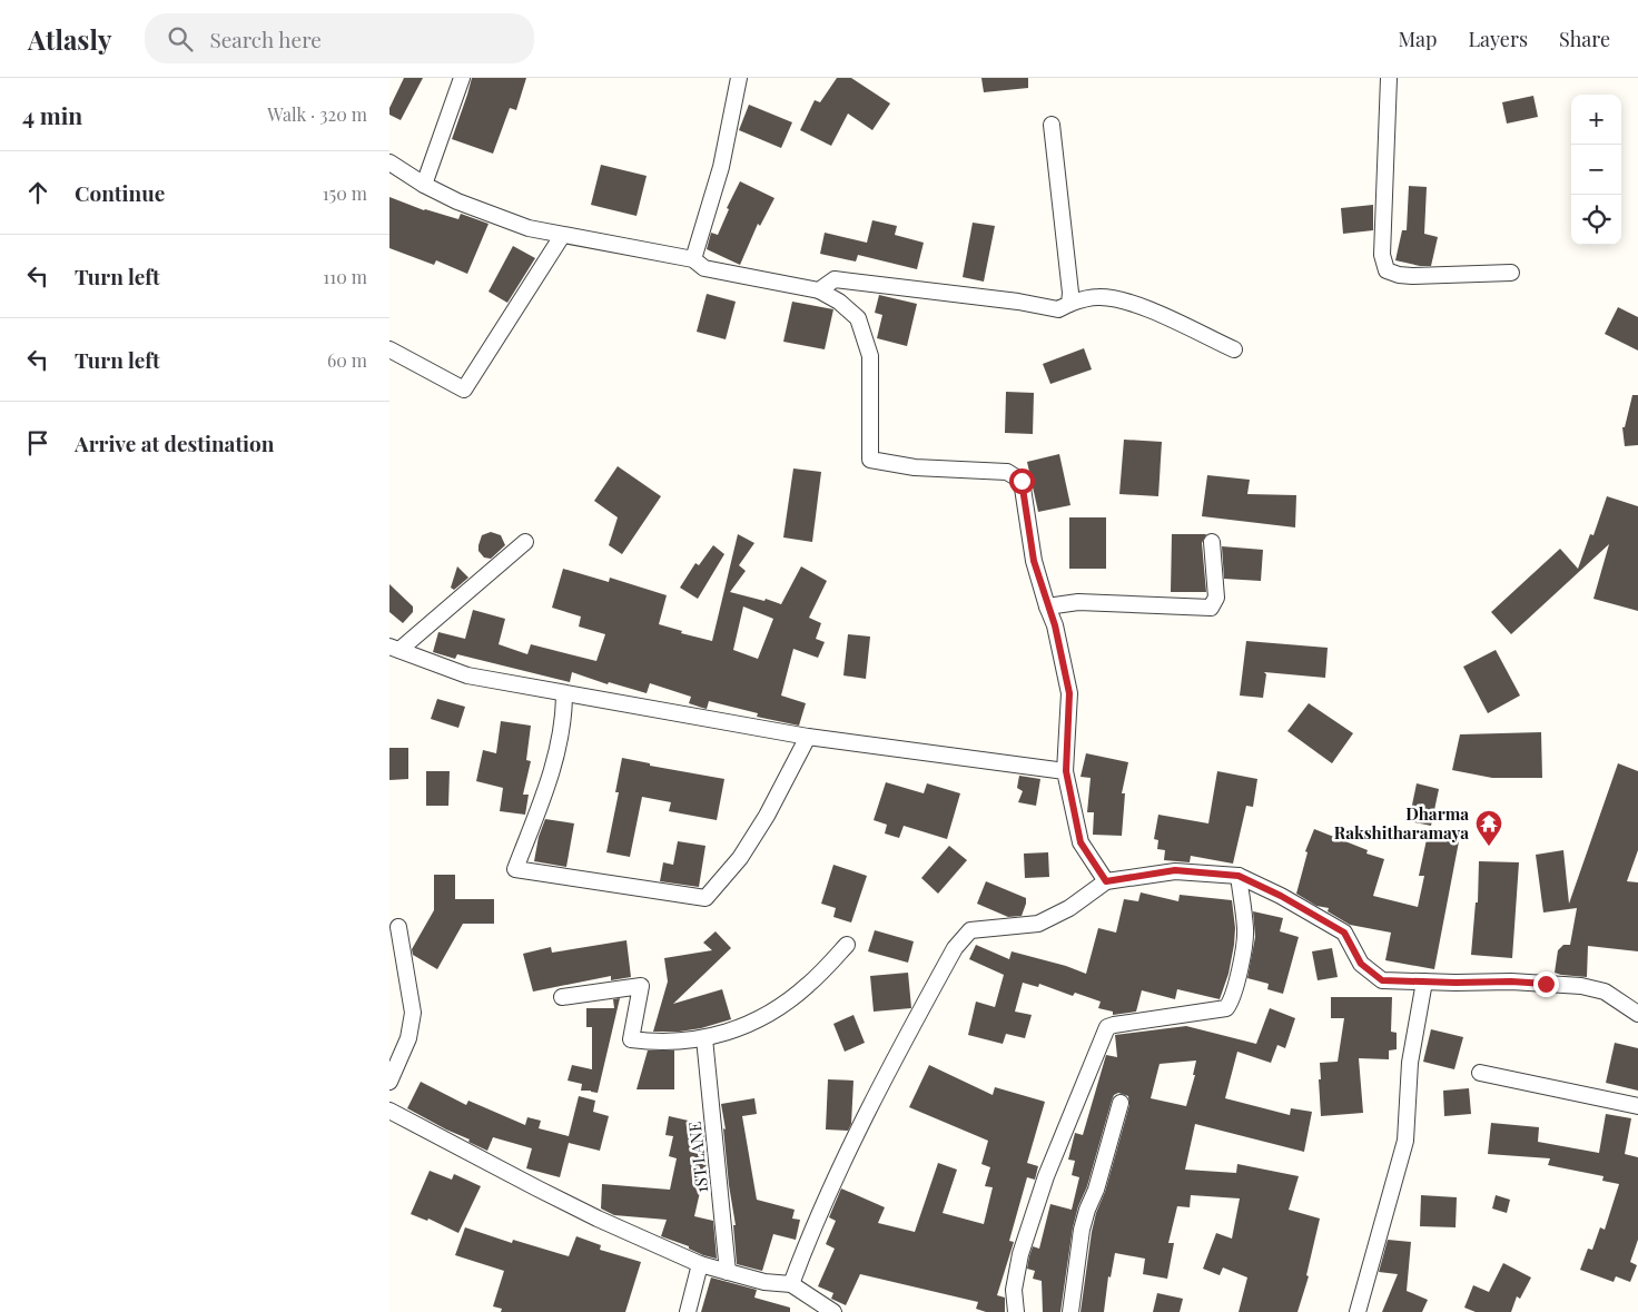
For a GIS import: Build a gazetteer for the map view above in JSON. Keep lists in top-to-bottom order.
{
  "streets": {
    "street": ["1ST LANE"]
  },
  "places": {
    "temple": ["Dharma Rakshitharamaya"]
  },
  "page": {
    "header": "Atlasly",
    "search": "Search here",
    "nav": ["Map", "Layers", "Share"],
    "heading": ["4 min", "Walk · 320 m"],
    "map_buttons": ["+", "−"],
    "list": [
      ["Continue", "150 m"],
      ["Turn left", "110 m"],
      ["Turn left", "60 m"],
      "Arrive at destination"
    ]
  }
}
